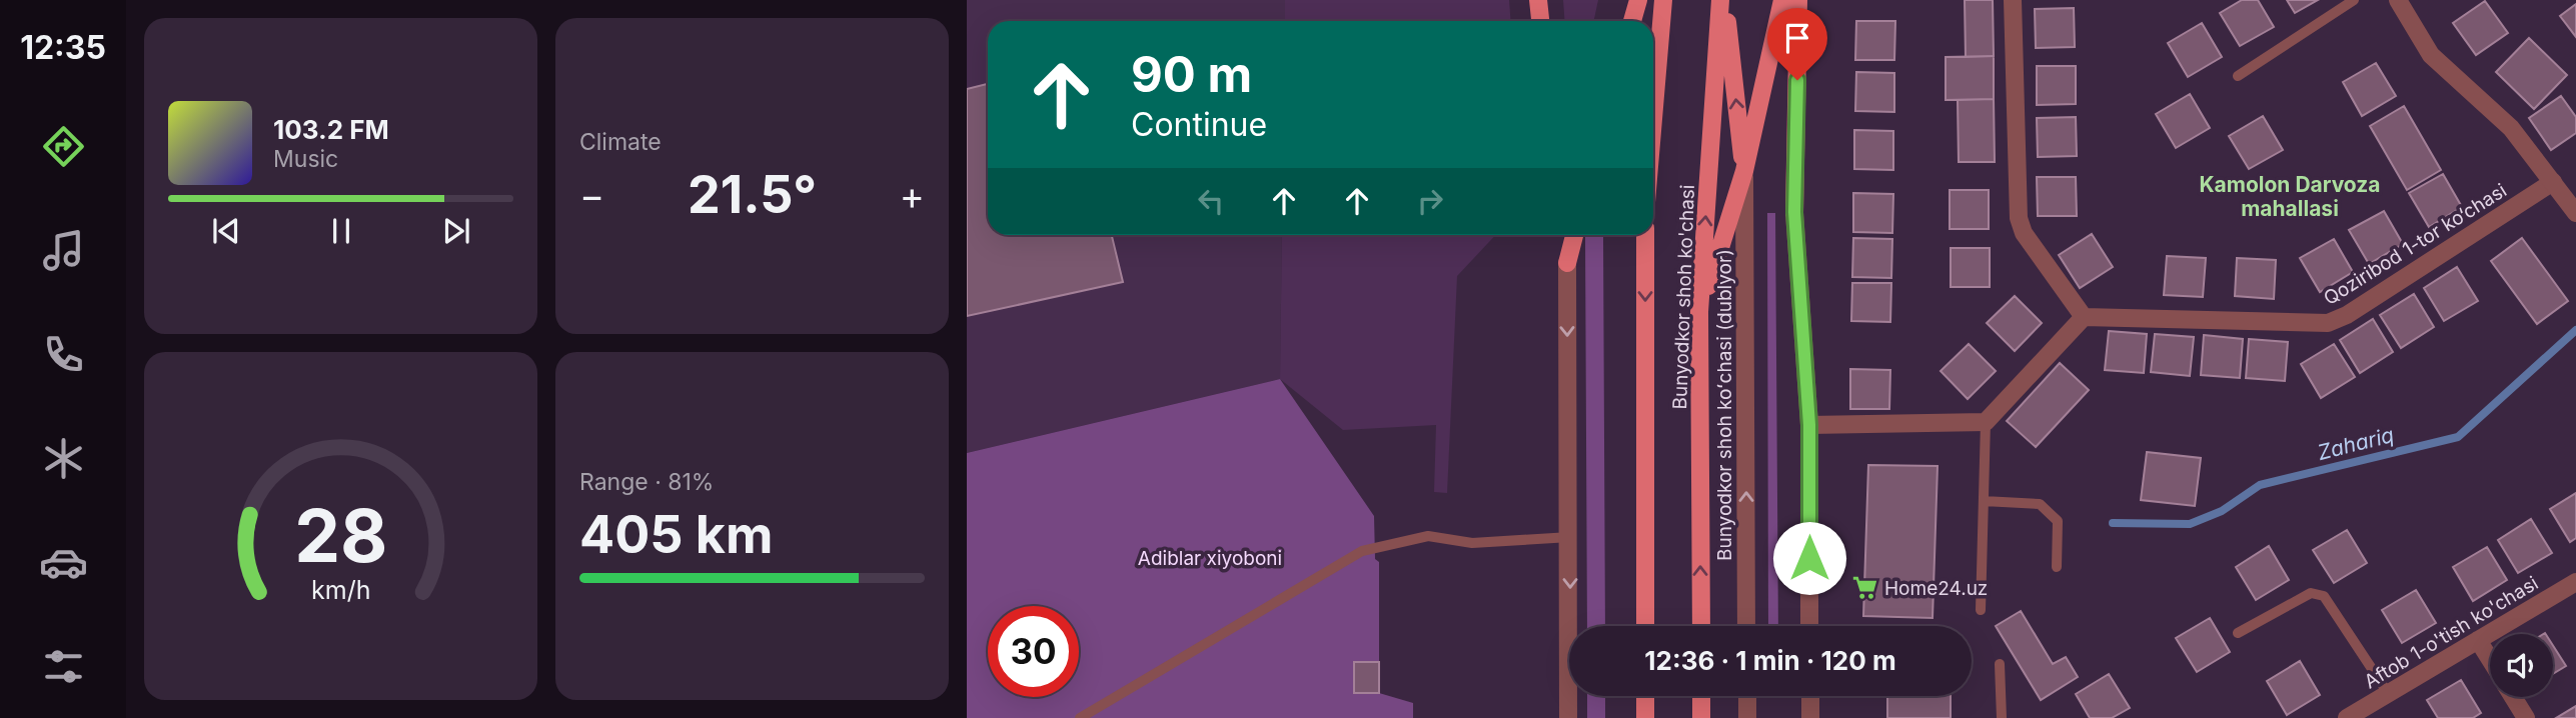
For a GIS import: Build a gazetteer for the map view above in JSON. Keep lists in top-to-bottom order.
{
  "streets": {
    "main road": ["Bunyodkor shoh ko'chasi"],
    "street": ["Qoziribod 1-tor ko‘chasi", "Bunyodkor shoh koʻchasi (dublyor)", "Aftob 1-o'tish ko'chasi"]
  },
  "districts": ["Kamolon Darvoza mahallasi"],
  "water": ["Zahariq"],
  "parks": ["Adiblar xiyoboni"],
  "places": {
    "supermarket": ["Home24.uz"]
  },
  "page": {
    "tabs": "12:35",
    "tile": [
      "Climate",
      ["Range · 81%", "405 km"]
    ],
    "turn": ["90 m", "Continue"],
    "song": ["103.2 FM", "Music"],
    "heat": ["−", "21.5°", "+"],
    "limit": "30",
    "trip": "12:36 · 1 min · 120 m",
    "gauge": ["28", "km/h"]
  }
}
